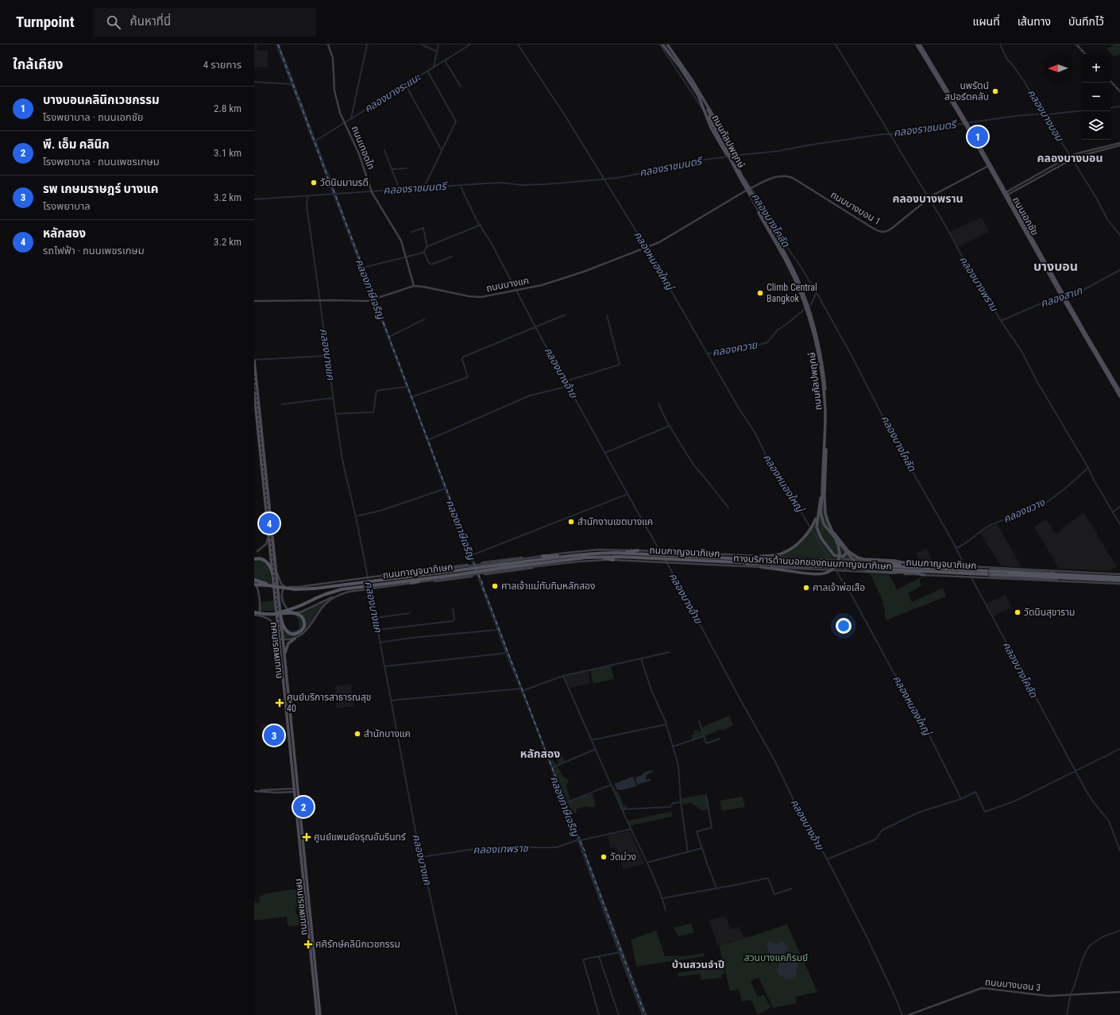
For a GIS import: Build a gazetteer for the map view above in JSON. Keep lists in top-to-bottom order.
{
  "streets": {
    "highway": ["ถนนกาญจนาภิเษก"],
    "main road": [
      "ถนนกัลปพฤกษ์",
      "ถนนเทอดไท",
      "ถนนบางบอน 1",
      "ถนนเอกชัย",
      "ถนนบางแค",
      "ทางบริการด้านนอกของถนนกาญจนาภิเษก",
      "ถนนเพชรเกษม",
      "ถนนบางบอน 3"
    ]
  },
  "crossings": [
    ["ถนนกัลปพฤกษ์", "ถนนบางบอน 1"],
    ["ถนนกัลปพฤกษ์", "ถนนบางแค"],
    ["ถนนเทอดไท", "ถนนบางแค"],
    ["ถนนบางบอน 1", "ถนนเอกชัย"],
    ["ถนนบางบอน 1", "ถนนบางแค"],
    ["ถนนกาญจนาภิเษก", "ทางบริการด้านนอกของถนนกาญจนาภิเษก"]
  ],
  "districts": [
    "คลองบางบอน",
    "คลองบางพราน",
    "บางบอน",
    "หลักสอง",
    "บ้านสวนจำปี"
  ],
  "water": [
    "คลองบางระแนะ",
    "คลองบางบอน",
    "คลองราชมนตรี",
    "คลองบางโคลัด",
    "คลองหนองใหญ่",
    "คลองบางพราน",
    "คลองภาษีเจริญ",
    "คลองสาเก",
    "คลองควาย",
    "คลองบางแค",
    "คลองบางอ้าย",
    "คลองขวาง",
    "คลองเทพราช"
  ],
  "parks": ["สวนบางแคภิรมย์"],
  "places": {
    "other": [
      "นพรัตน์ สปอร์ตคลับ",
      "วัดนิมมานรดี",
      "Climb Central Bangkok",
      "สำนักงานเขตบางแค",
      "ศาลเจ้าแม่ทับทิมหลักสอง",
      "ศาลเจ้าพ่อเสือ",
      "วัดนินสุขาราม",
      "สำนักบางแค",
      "วัดม่วง"
    ],
    "health": ["ศูนย์บริการสาธารณสุข 40", "ศูนย์แพมย์อรุณอัมรินทร์", "ศศิรักษ์คลินิกเวชกรรม"]
  },
  "north": "left",
  "page": {
    "header": "Turnpoint",
    "search": "ค้นหาที่นี่",
    "nav": ["แผนที่", "เส้นทาง", "บันทึกไว้"],
    "heading": ["ใกล้เคียง", "4 รายการ"],
    "map_buttons": ["+", "−"],
    "list": [
      {
        "mark": "1",
        "name": "บางบอนคลินิกเวชกรรม",
        "note": "โรงพยาบาล · ถนนเอกชัย",
        "value": "2.8 km"
      },
      {
        "mark": "2",
        "name": "พี. เอ็ม คลินิก",
        "note": "โรงพยาบาล · ถนนเพชรเกษม",
        "value": "3.1 km"
      },
      {
        "mark": "3",
        "name": "รพ เกษมราษฎร์ บางแค",
        "note": "โรงพยาบาล",
        "value": "3.2 km"
      },
      {
        "mark": "4",
        "name": "หลักสอง",
        "note": "รถไฟฟ้า · ถนนเพชรเกษม",
        "value": "3.2 km"
      }
    ],
    "pins": [
      "1",
      "4",
      "3",
      "2"
    ]
  }
}
